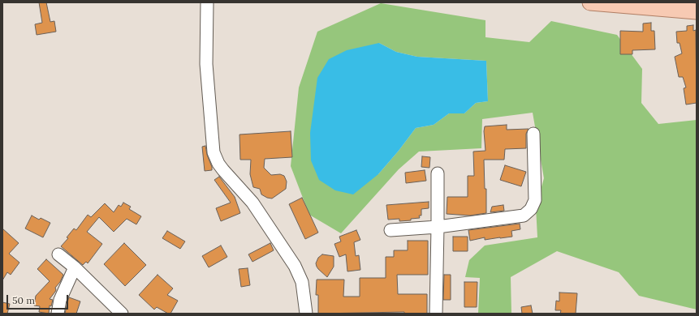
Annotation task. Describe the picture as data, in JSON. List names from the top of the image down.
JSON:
{
  "scale_bar": "50 m"
}
